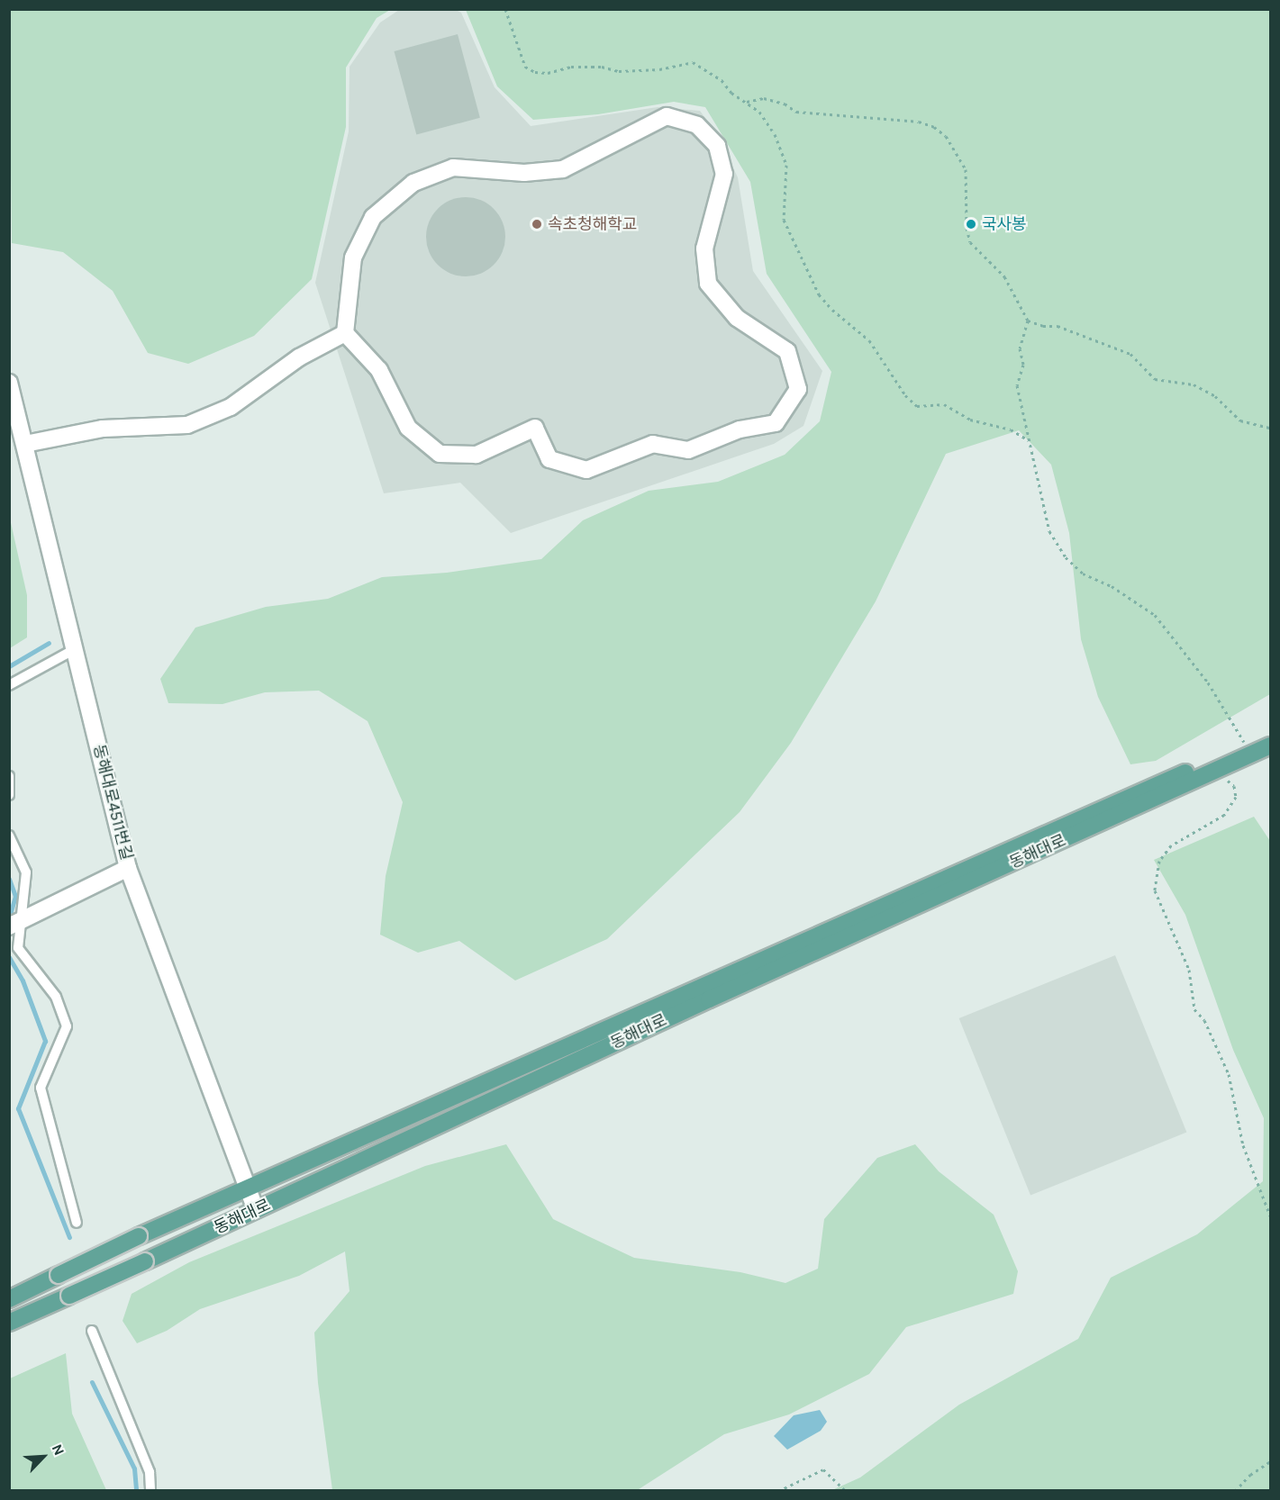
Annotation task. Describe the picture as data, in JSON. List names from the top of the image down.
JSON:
{
  "streets": {
    "main road": ["동해대로"],
    "street": ["동해대로4511번길"]
  },
  "crossings": [
    ["동해대로4511번길", "동해대로"]
  ],
  "places": ["속초청해학교", "국사봉"],
  "north": "top right"
}
